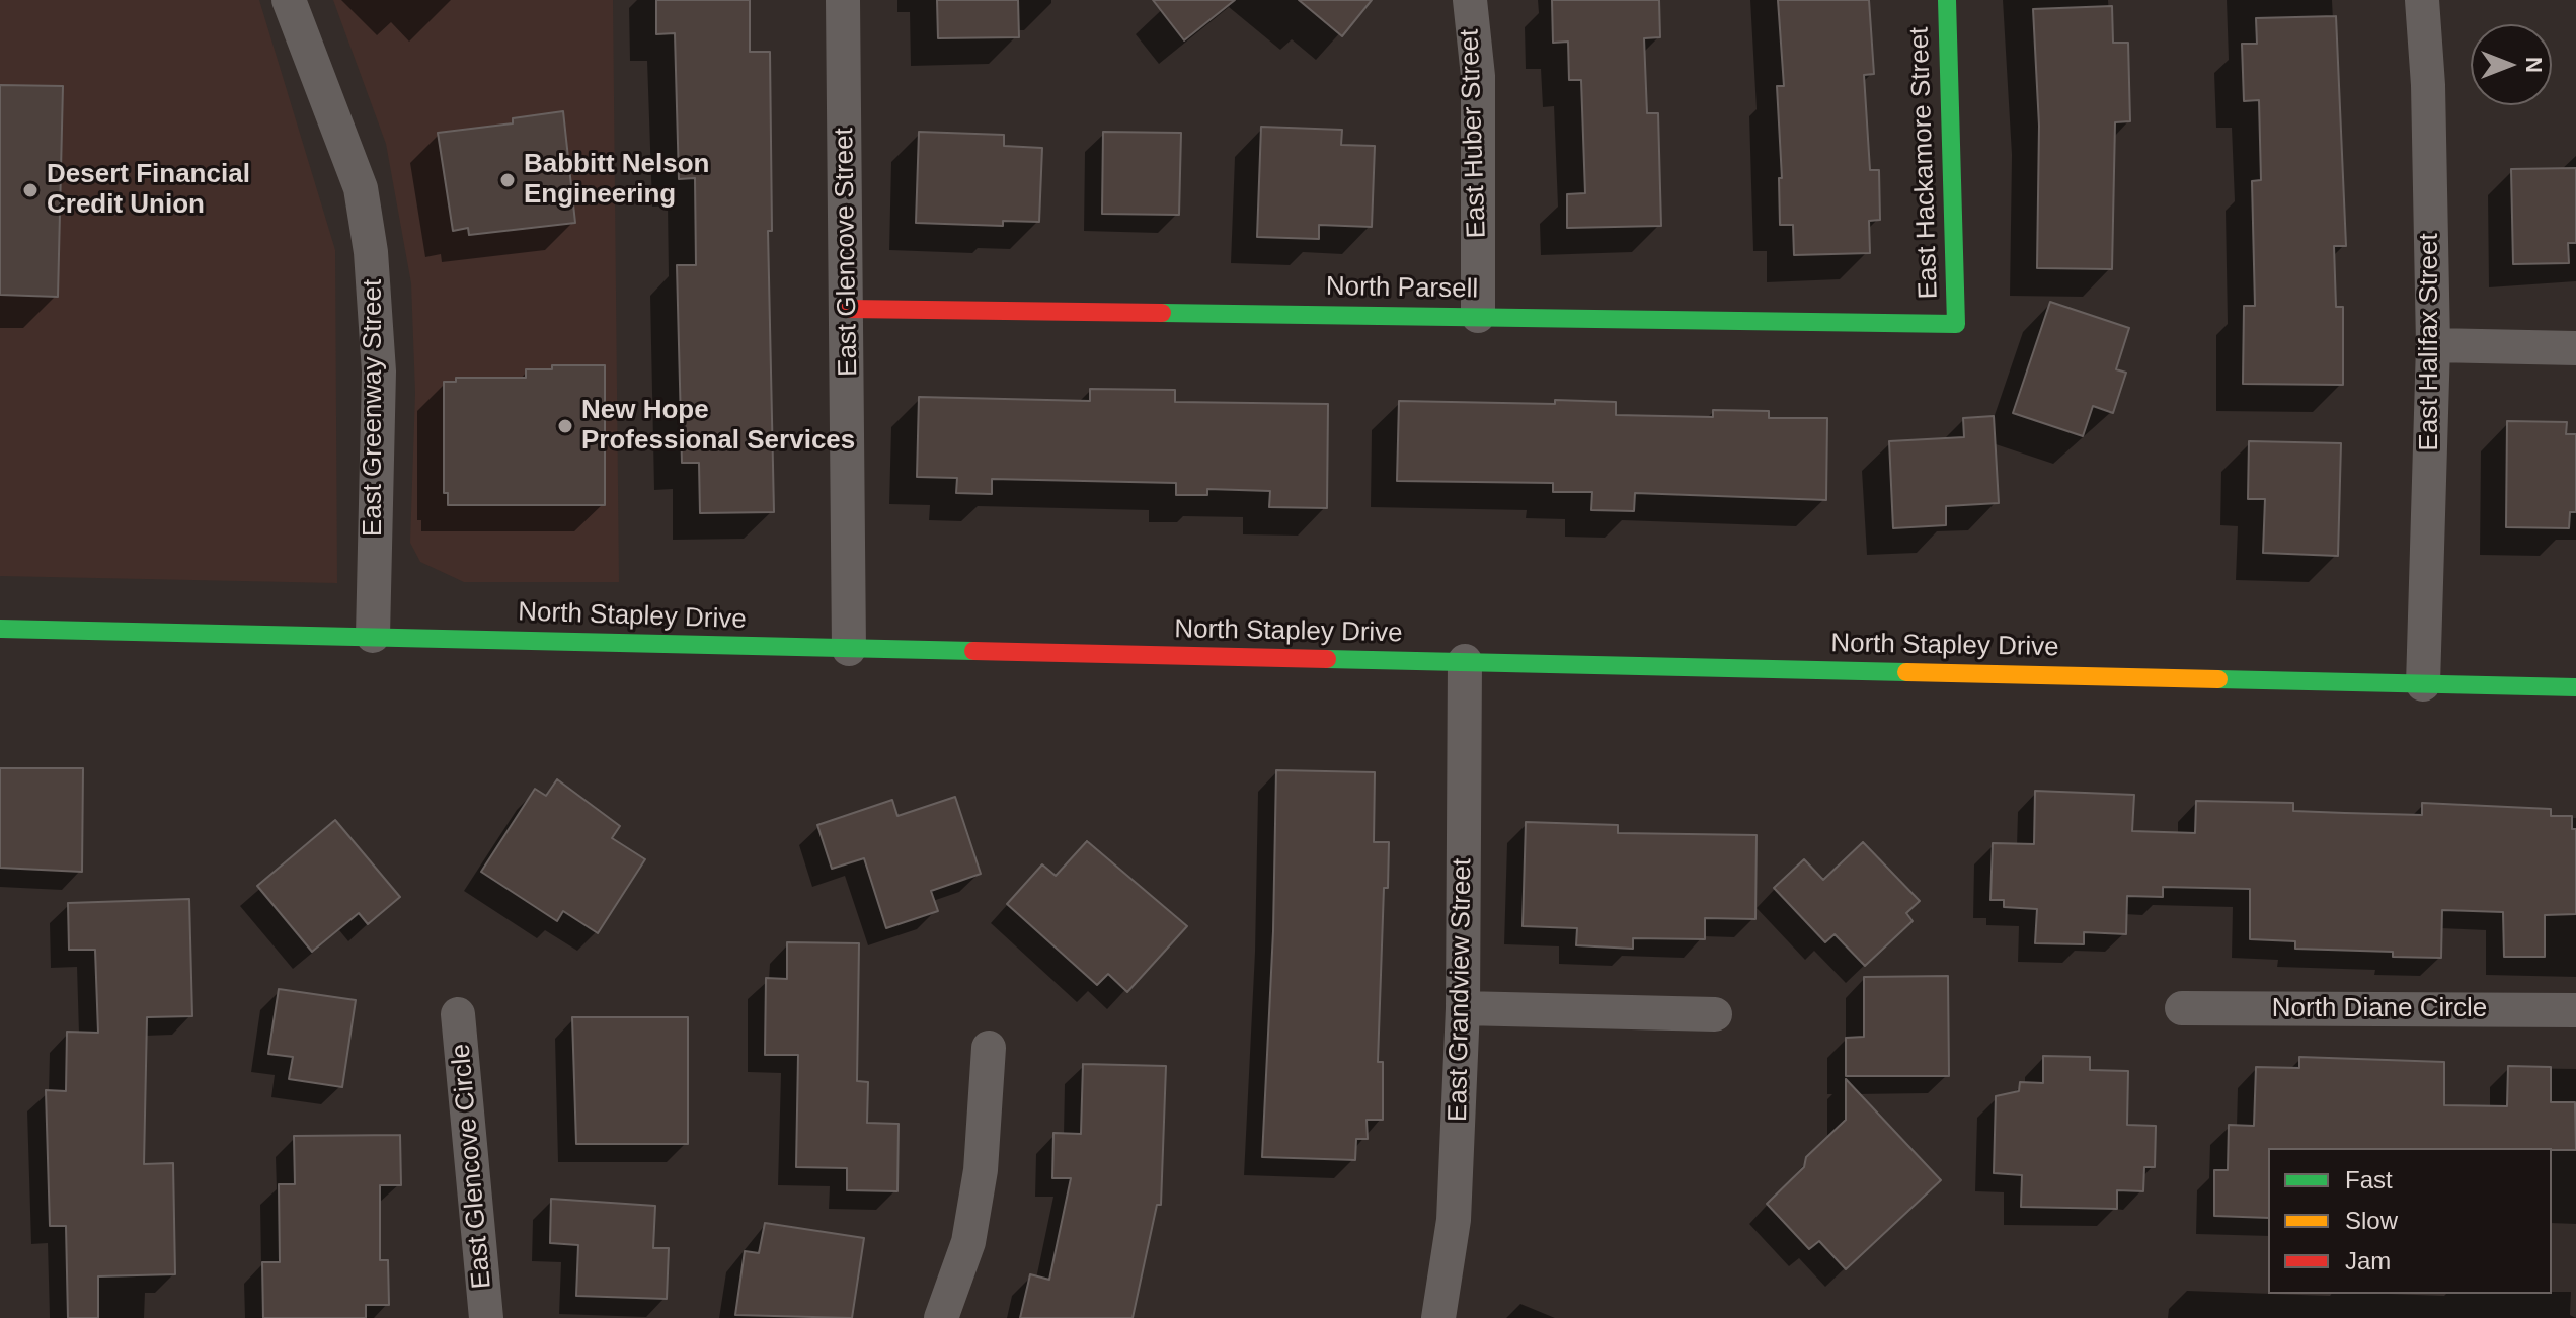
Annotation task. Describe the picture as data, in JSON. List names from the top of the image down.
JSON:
{
  "streets": {
    "main road": ["East Hackamore Street", "North Parsell", "North Stapley Drive"],
    "street": [
      "East Huber Street",
      "East Glencove Street",
      "East Halifax Street",
      "East Greenway Street",
      "East Grandview Street",
      "North Diane Circle",
      "East Glencove Circle"
    ]
  },
  "crossings": [
    ["East Huber Street", "North Parsell"],
    ["East Hackamore Street", "North Parsell"],
    ["East Glencove Street", "North Parsell"],
    ["East Glencove Street", "North Stapley Drive"],
    ["East Halifax Street", "North Stapley Drive"],
    ["East Greenway Street", "North Stapley Drive"],
    ["North Stapley Drive", "East Grandview Street"]
  ],
  "places": ["Babbitt Nelson Engineering", "Desert Financial Credit Union", "New Hope Professional Services"],
  "legend": ["Fast", "Slow", "Jam"],
  "north": "right"
}
